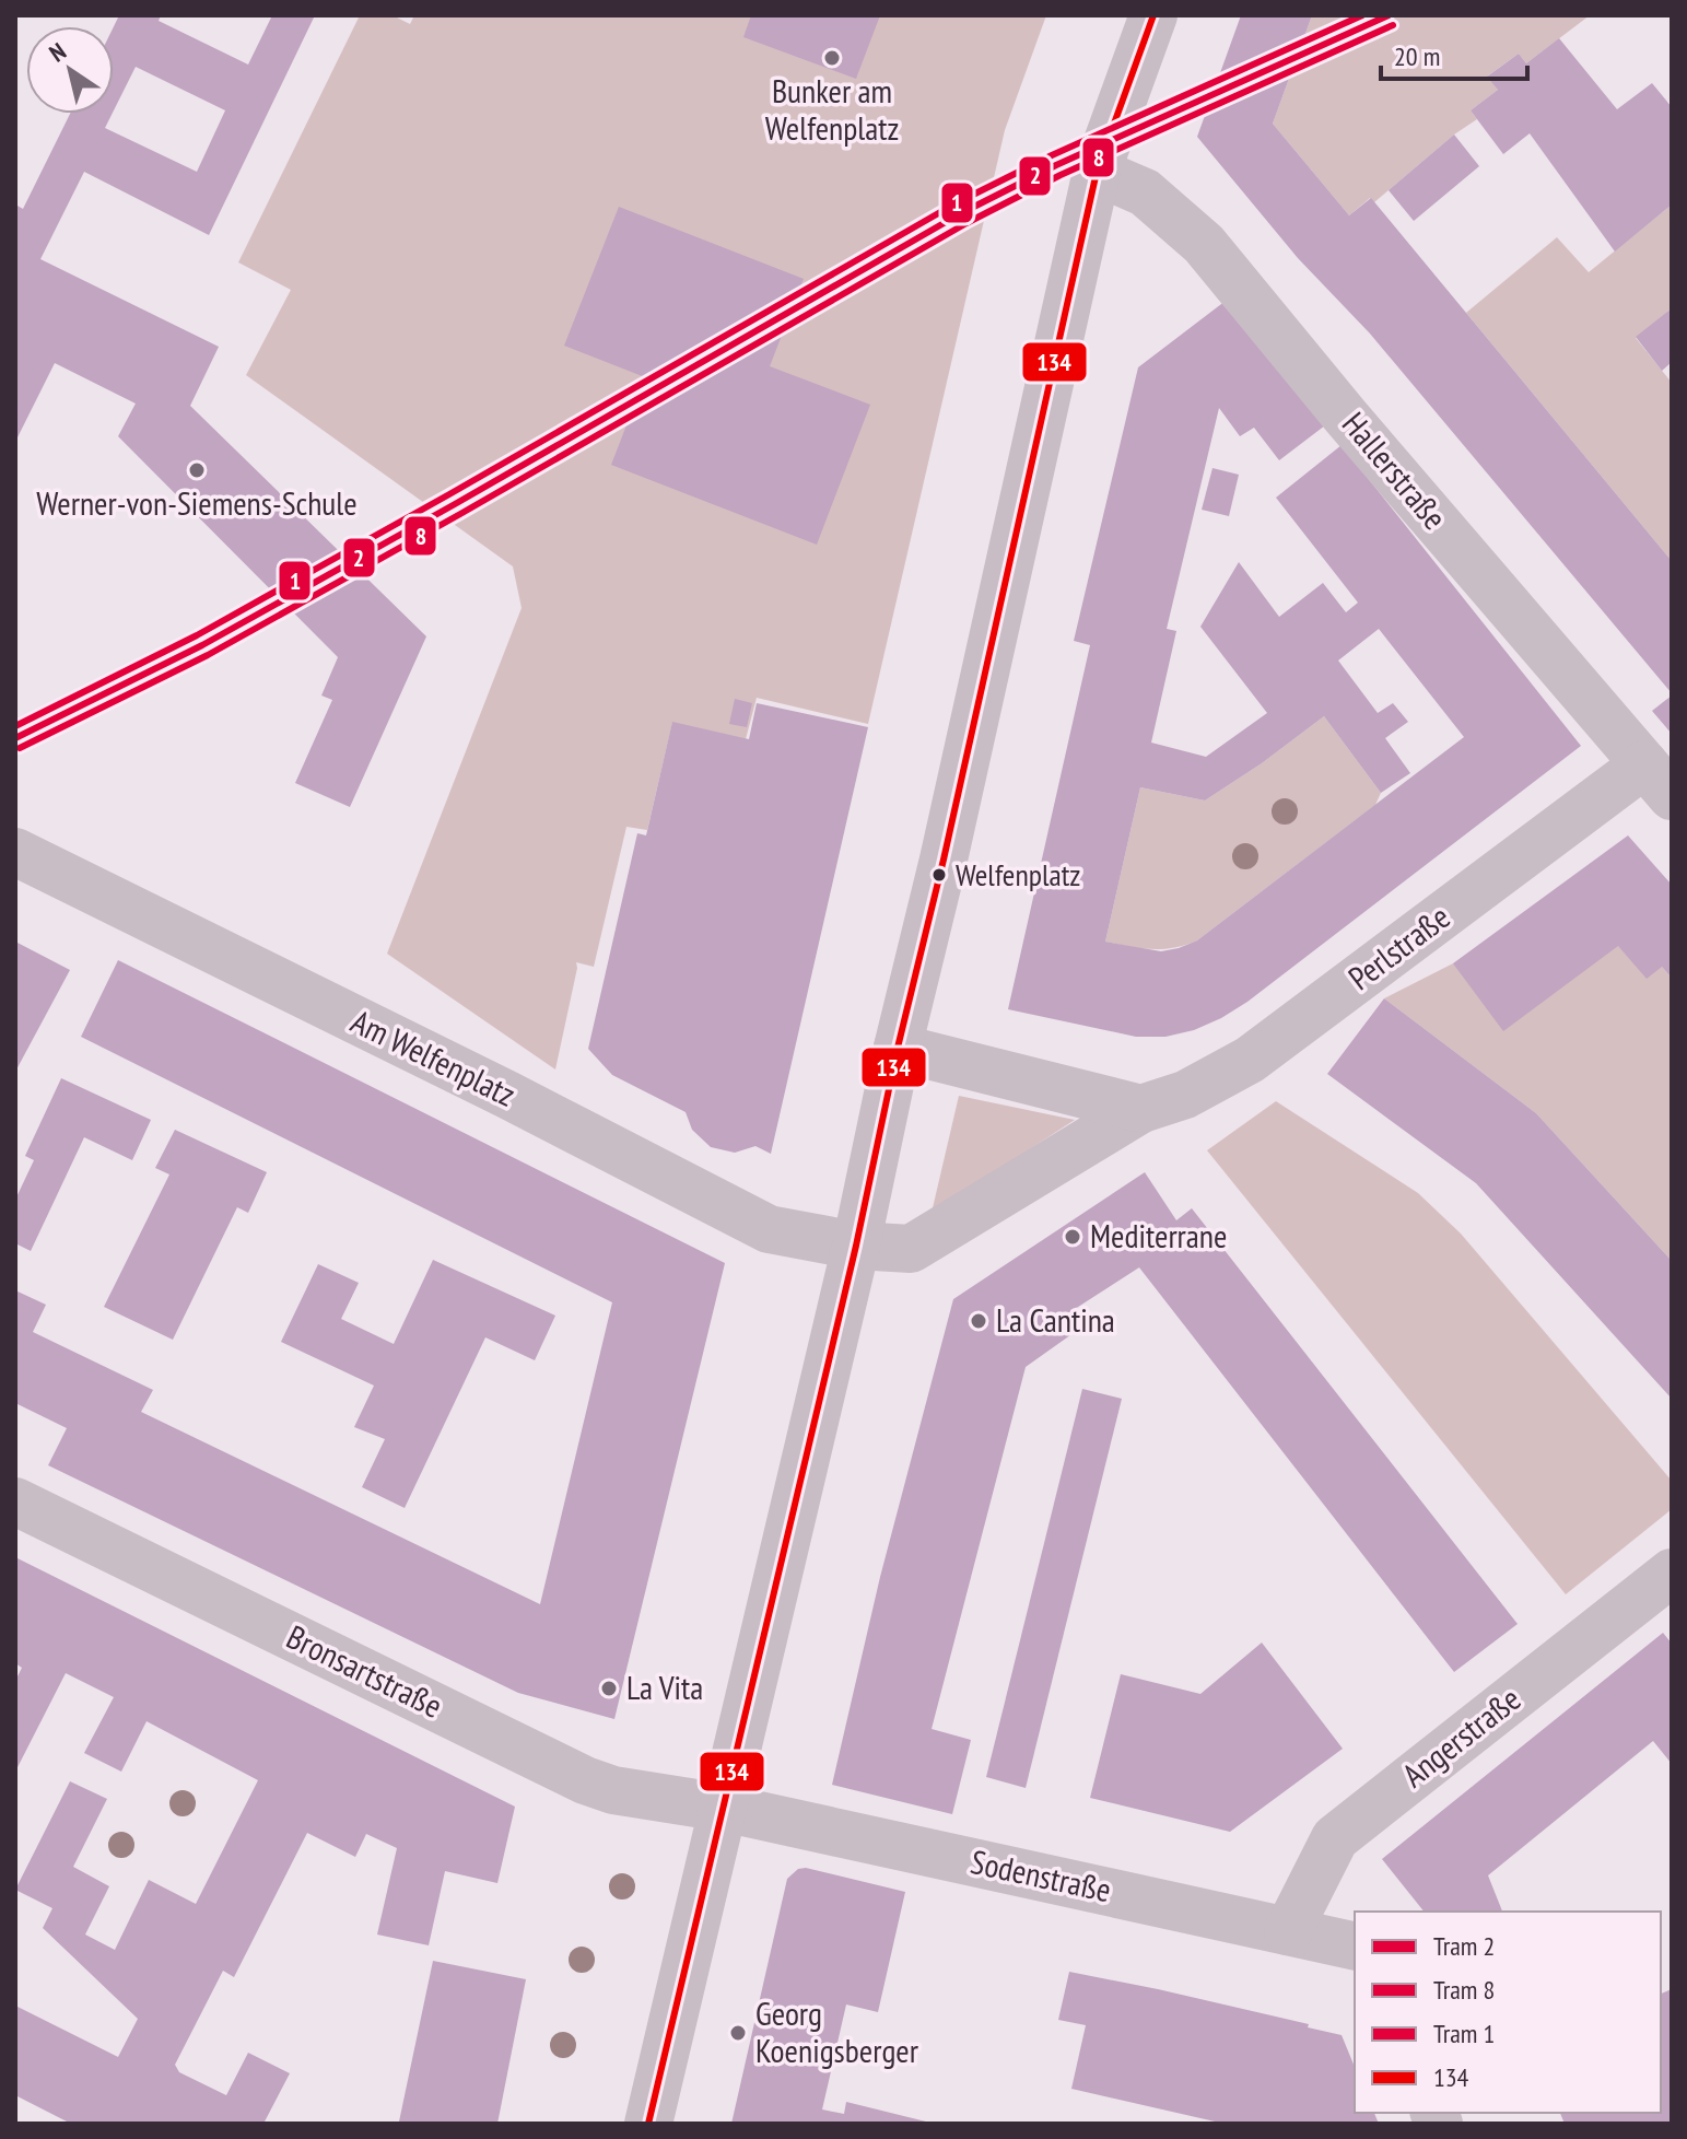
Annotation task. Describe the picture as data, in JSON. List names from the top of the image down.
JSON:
{
  "streets": {
    "street": [
      "Hallerstraße",
      "Perlstraße",
      "Am Welfenplatz",
      "Bronsartstraße",
      "Angerstraße",
      "Sodenstraße"
    ]
  },
  "crossings": [
    ["Hallerstraße", "Perlstraße"],
    ["Perlstraße", "Am Welfenplatz"],
    ["Bronsartstraße", "Sodenstraße"],
    ["Angerstraße", "Sodenstraße"]
  ],
  "places": [
    "Bunker am Welfenplatz",
    "Werner-von-Siemens-Schule",
    "Welfenplatz",
    "Mediterrane",
    "La Cantina",
    "La Vita",
    "Georg Koenigsberger"
  ],
  "lines": [
    "tram line 2",
    "tram line 1",
    "transit line 134",
    "tram line 8"
  ],
  "legend": [
    "Tram 2",
    "Tram 8",
    "Tram 1",
    "134"
  ],
  "scale_bar": "20 m",
  "north": "top left"
}
